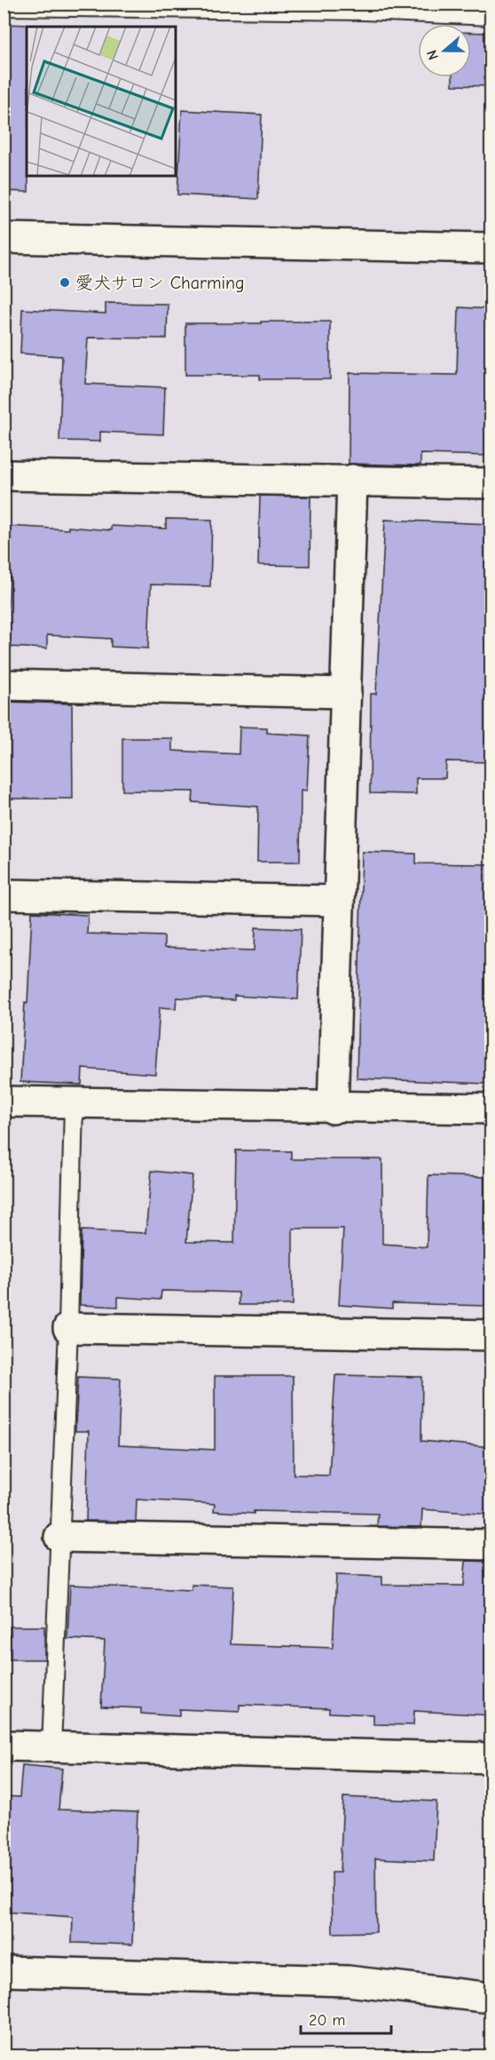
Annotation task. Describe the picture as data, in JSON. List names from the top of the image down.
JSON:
{
  "places": ["愛犬サロン Charming"],
  "scale_bar": "20 m",
  "north": "left"
}
